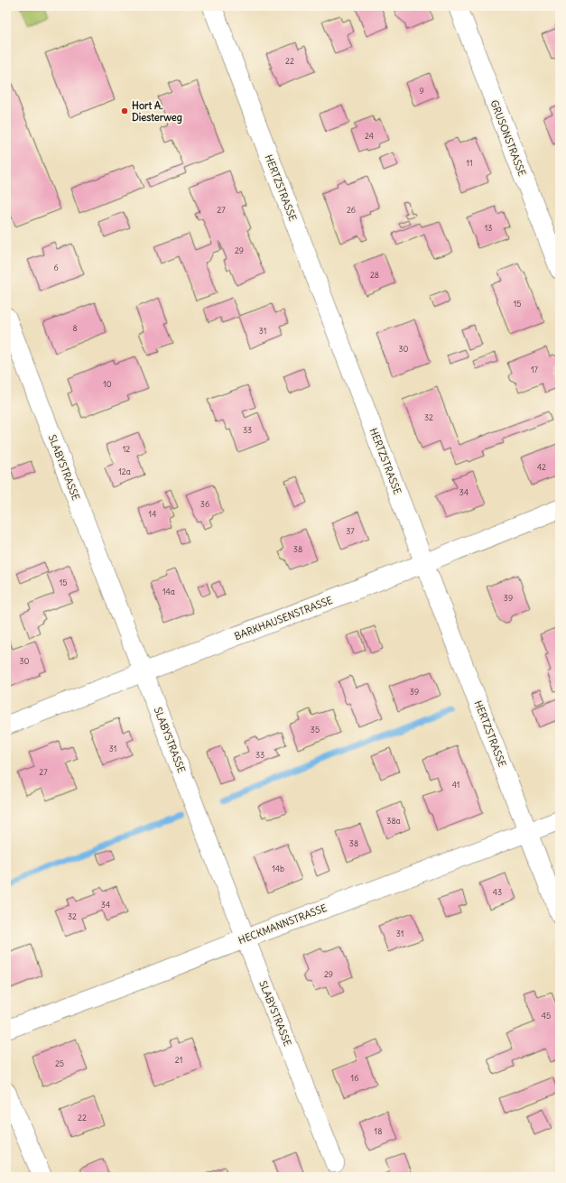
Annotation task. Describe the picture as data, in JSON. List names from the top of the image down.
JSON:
{
  "streets": {
    "street": [
      "GRUSONSTRASSE",
      "HERTZSTRASSE",
      "SLABYSTRASSE",
      "BARKHAUSENSTRASSE",
      "HECKMANNSTRASSE"
    ]
  },
  "crossings": [
    ["HERTZSTRASSE", "BARKHAUSENSTRASSE"],
    ["HERTZSTRASSE", "HECKMANNSTRASSE"],
    ["SLABYSTRASSE", "BARKHAUSENSTRASSE"],
    ["SLABYSTRASSE", "HECKMANNSTRASSE"]
  ],
  "places": ["Hort A. Diesterweg"],
  "house_numbers": [
    "22",
    "9",
    "24",
    "11",
    "27",
    "26",
    "13",
    "29",
    "6",
    "28",
    "15",
    "8",
    "31",
    "30",
    "17",
    "10",
    "32",
    "33",
    "12",
    "42",
    "12a",
    "34",
    "36",
    "14",
    "37",
    "38",
    "15",
    "14a",
    "39",
    "30",
    "39",
    "35",
    "31",
    "33",
    "27",
    "41",
    "38a",
    "38",
    "14b",
    "43",
    "34",
    "32",
    "31",
    "29",
    "45",
    "21",
    "25",
    "16",
    "22",
    "18"
  ]
}
